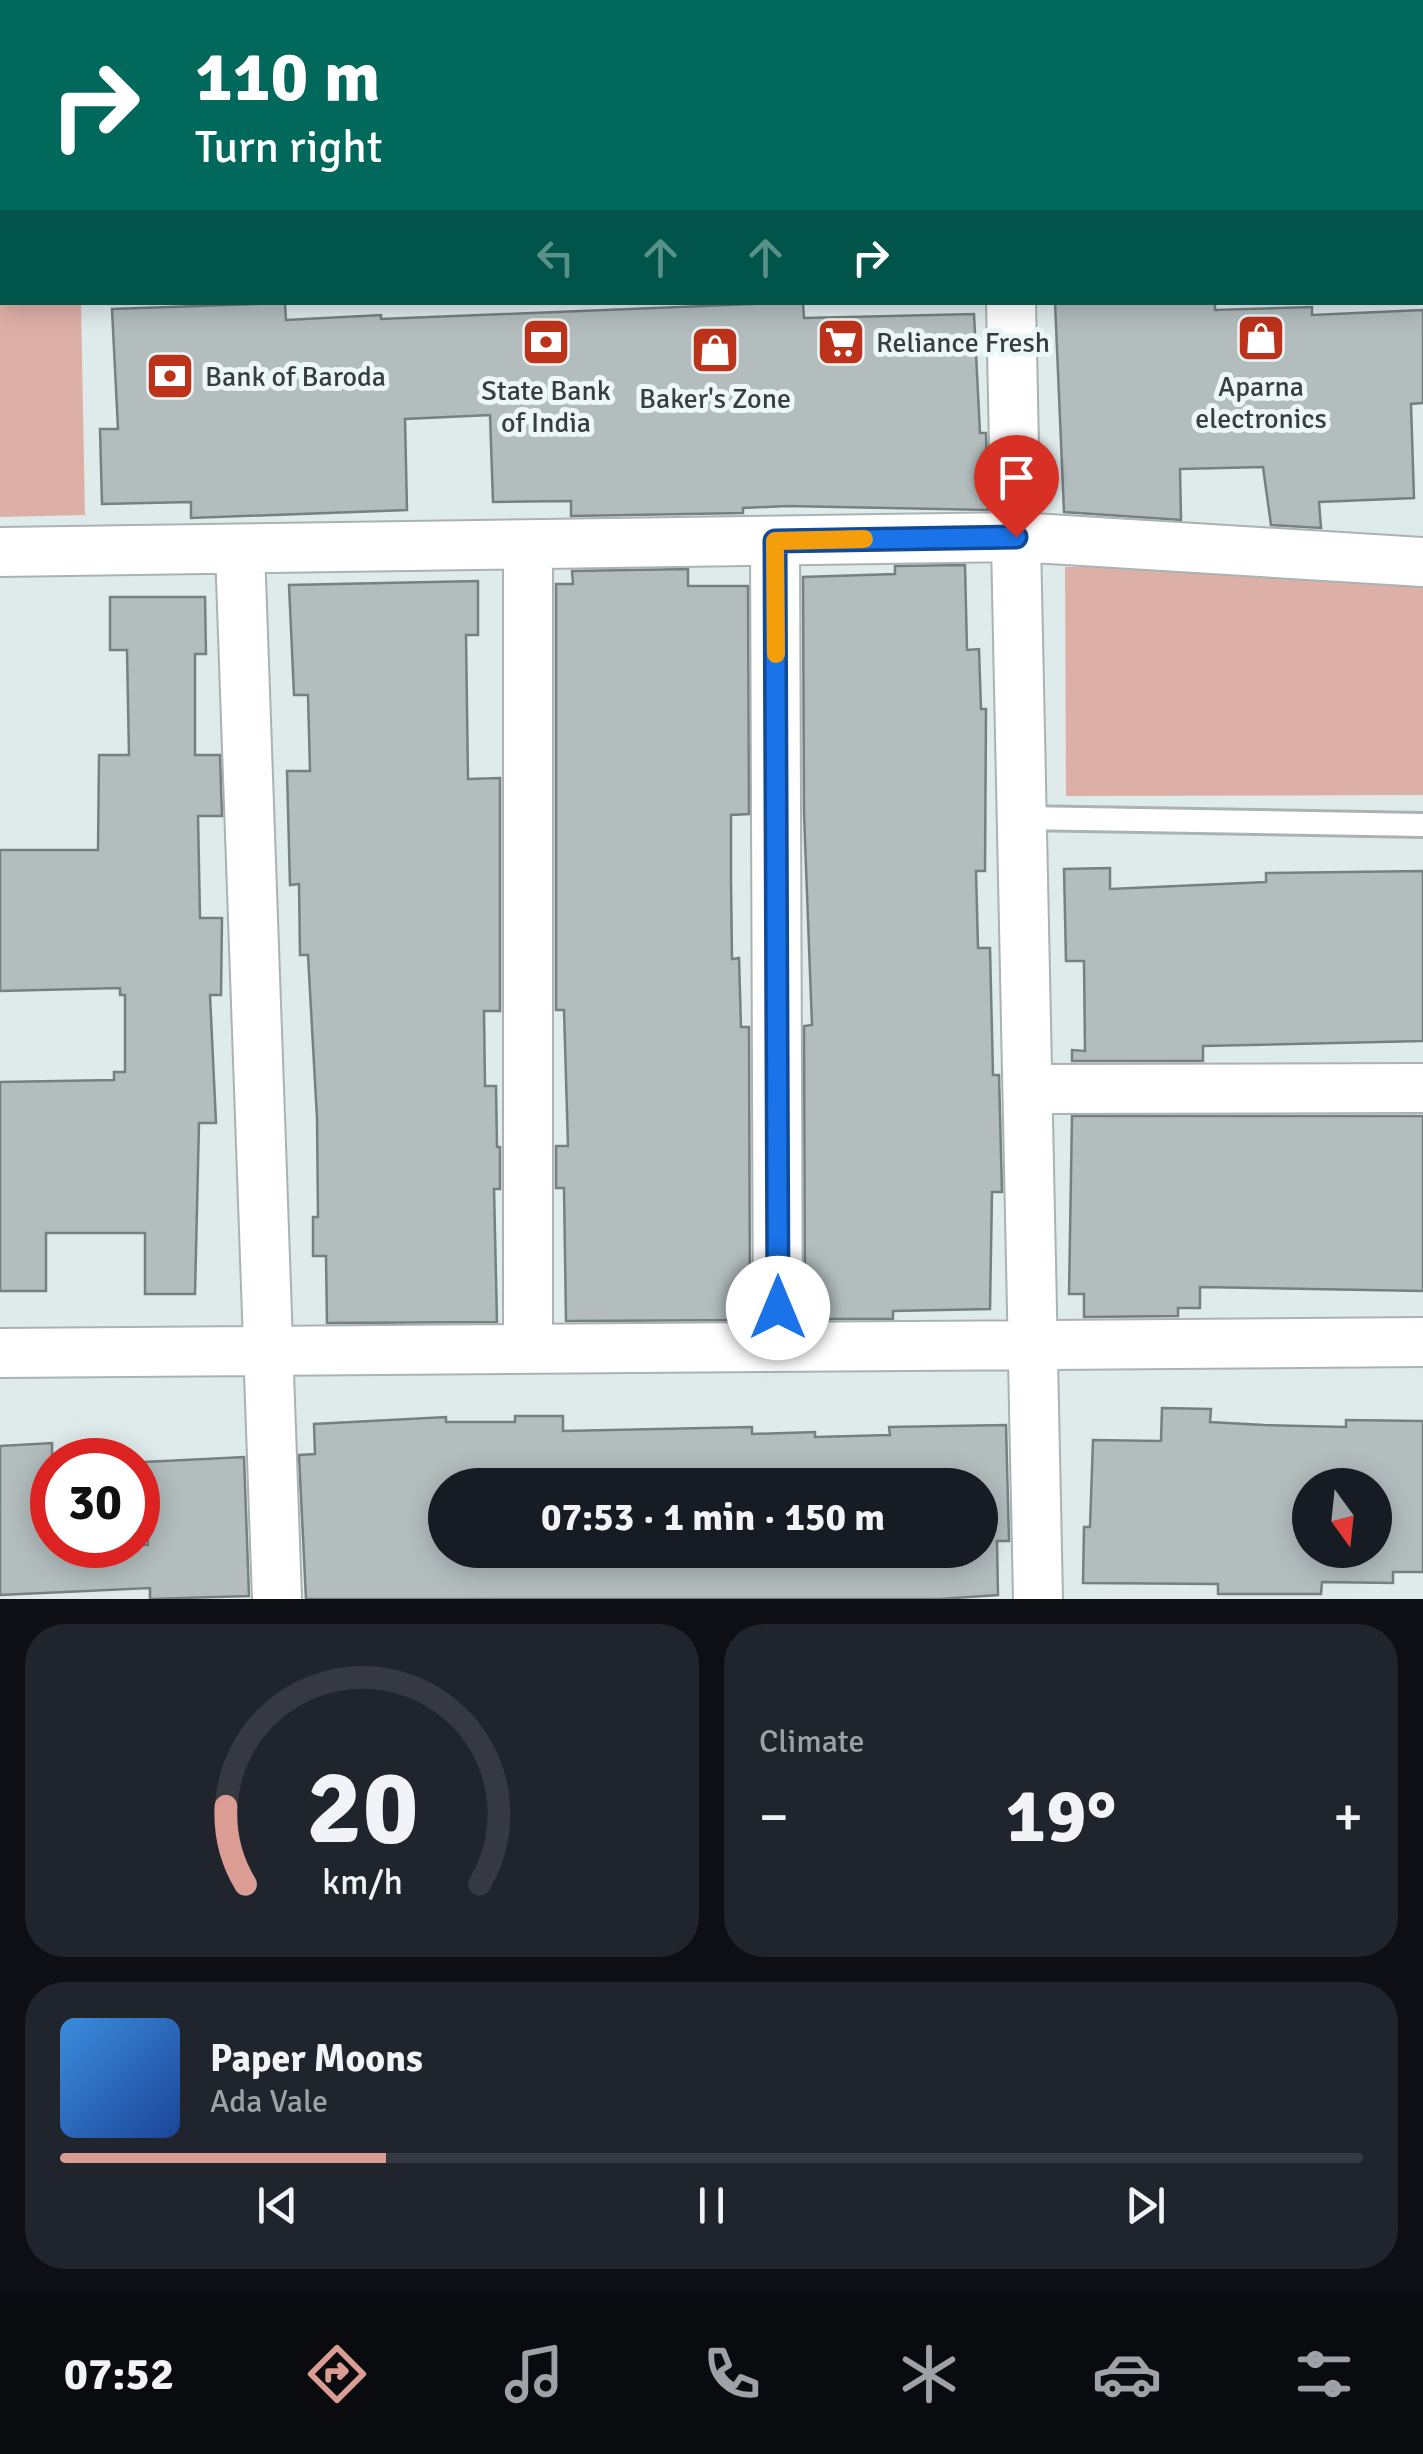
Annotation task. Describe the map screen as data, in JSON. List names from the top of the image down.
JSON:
{
  "places": {
    "shop": ["Aparna electronics", "Baker's Zone"],
    "bank": ["State Bank of India", "Bank of Baroda"],
    "supermarket": ["Reliance Fresh"]
  },
  "north": "bottom",
  "page": {
    "turn": ["110 m", "Turn right"],
    "limit": "30",
    "trip": "07:53 · 1 min · 150 m",
    "tile": "Climate",
    "heat": ["−", "19°", "+"],
    "song": ["Paper Moons", "Ada Vale"],
    "tabs": "07:52",
    "gauge": ["20", "km/h"]
  }
}
